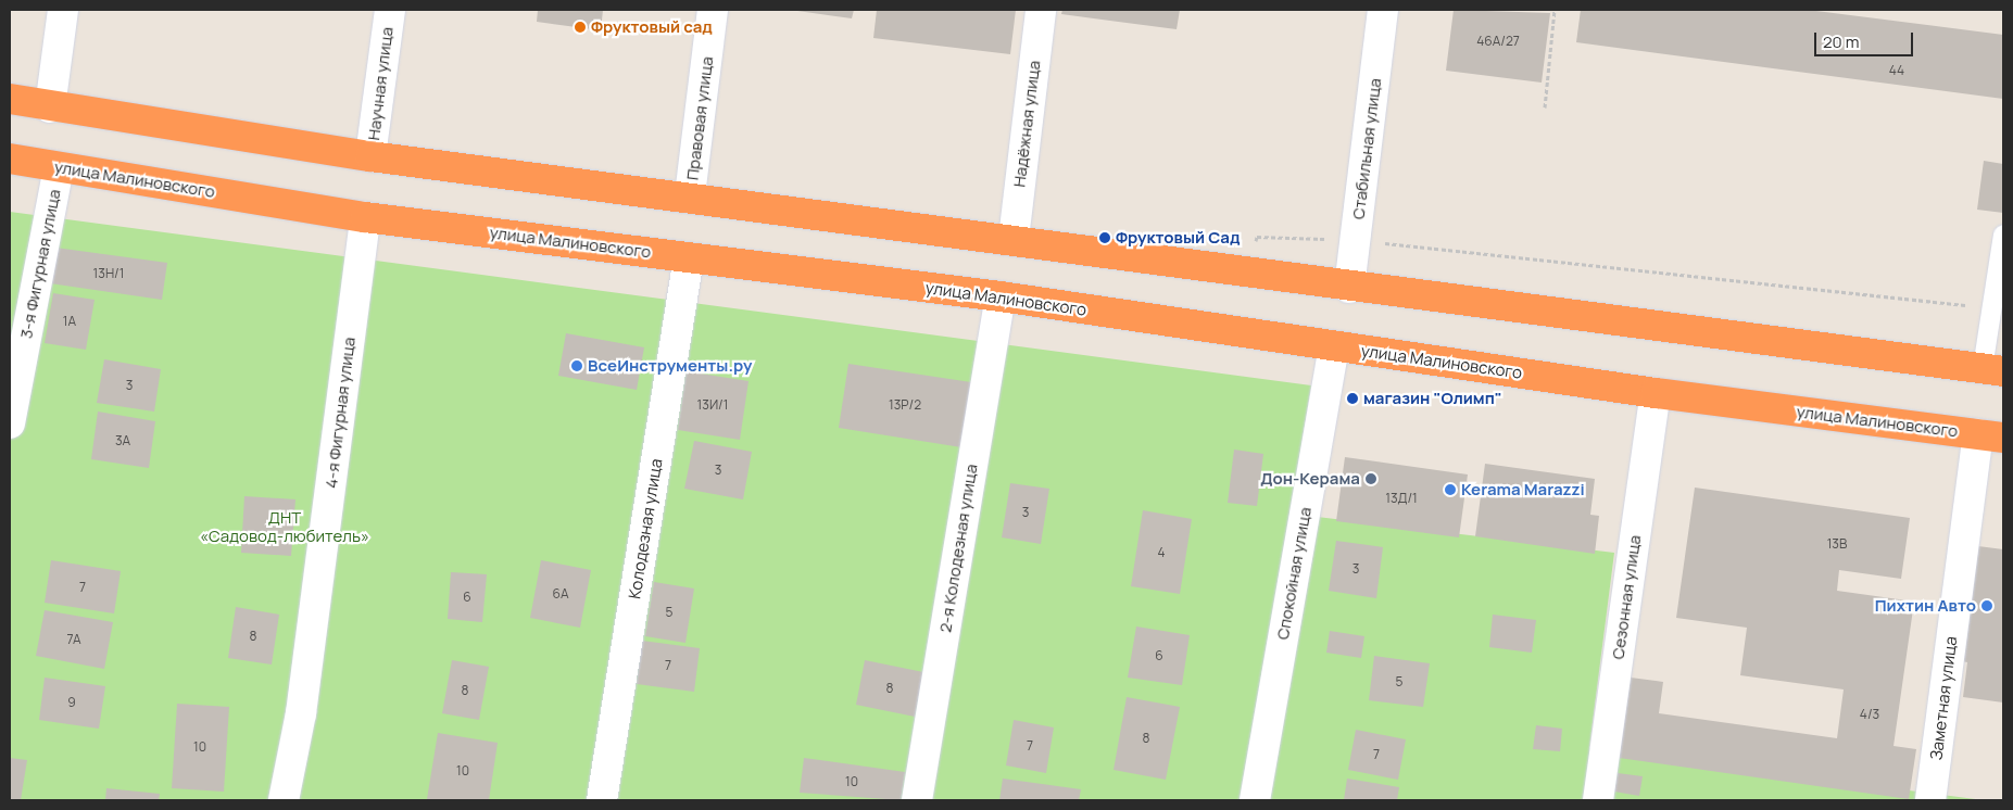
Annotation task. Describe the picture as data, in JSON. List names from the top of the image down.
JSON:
{
  "streets": {
    "highway": ["улица Малиновского"],
    "street": [
      "Научная улица",
      "Правовая улица",
      "Надёжная улица",
      "Стабильная улица",
      "3-я Фигурная улица",
      "4-я Фигурная улица",
      "Колодезная улица",
      "2-я Колодезная улица",
      "Спокойная улица",
      "Сезонная улица",
      "Заметная улица"
    ]
  },
  "crossings": [
    ["улица Малиновского", "3-я Фигурная улица"],
    ["улица Малиновского", "4-я Фигурная улица"],
    ["улица Малиновского", "Колодезная улица"],
    ["улица Малиновского", "2-я Колодезная улица"],
    ["улица Малиновского", "Спокойная улица"],
    ["улица Малиновского", "Сезонная улица"],
    ["улица Малиновского", "Заметная улица"]
  ],
  "parks": ["ДНТ «Садовод-любитель»"],
  "places": [
    "Фруктовый сад",
    "Фруктовый Сад",
    "ВсеИнструменты.ру",
    "магазин \"Олимп\"",
    "Дон-Керама",
    "Kerama Marazzi",
    "Пихтин Авто"
  ],
  "house_numbers": [
    "46А/27",
    "44",
    "13Н/1",
    "1А",
    "3",
    "13И/1",
    "13Р/2",
    "3А",
    "3",
    "13Д/1",
    "3",
    "13В",
    "4",
    "3",
    "7",
    "6А",
    "6",
    "5",
    "8",
    "7А",
    "6",
    "7",
    "5",
    "8",
    "8",
    "9",
    "4/3",
    "8",
    "7",
    "10",
    "7",
    "10",
    "10"
  ],
  "scale_bar": "20 m"
}
